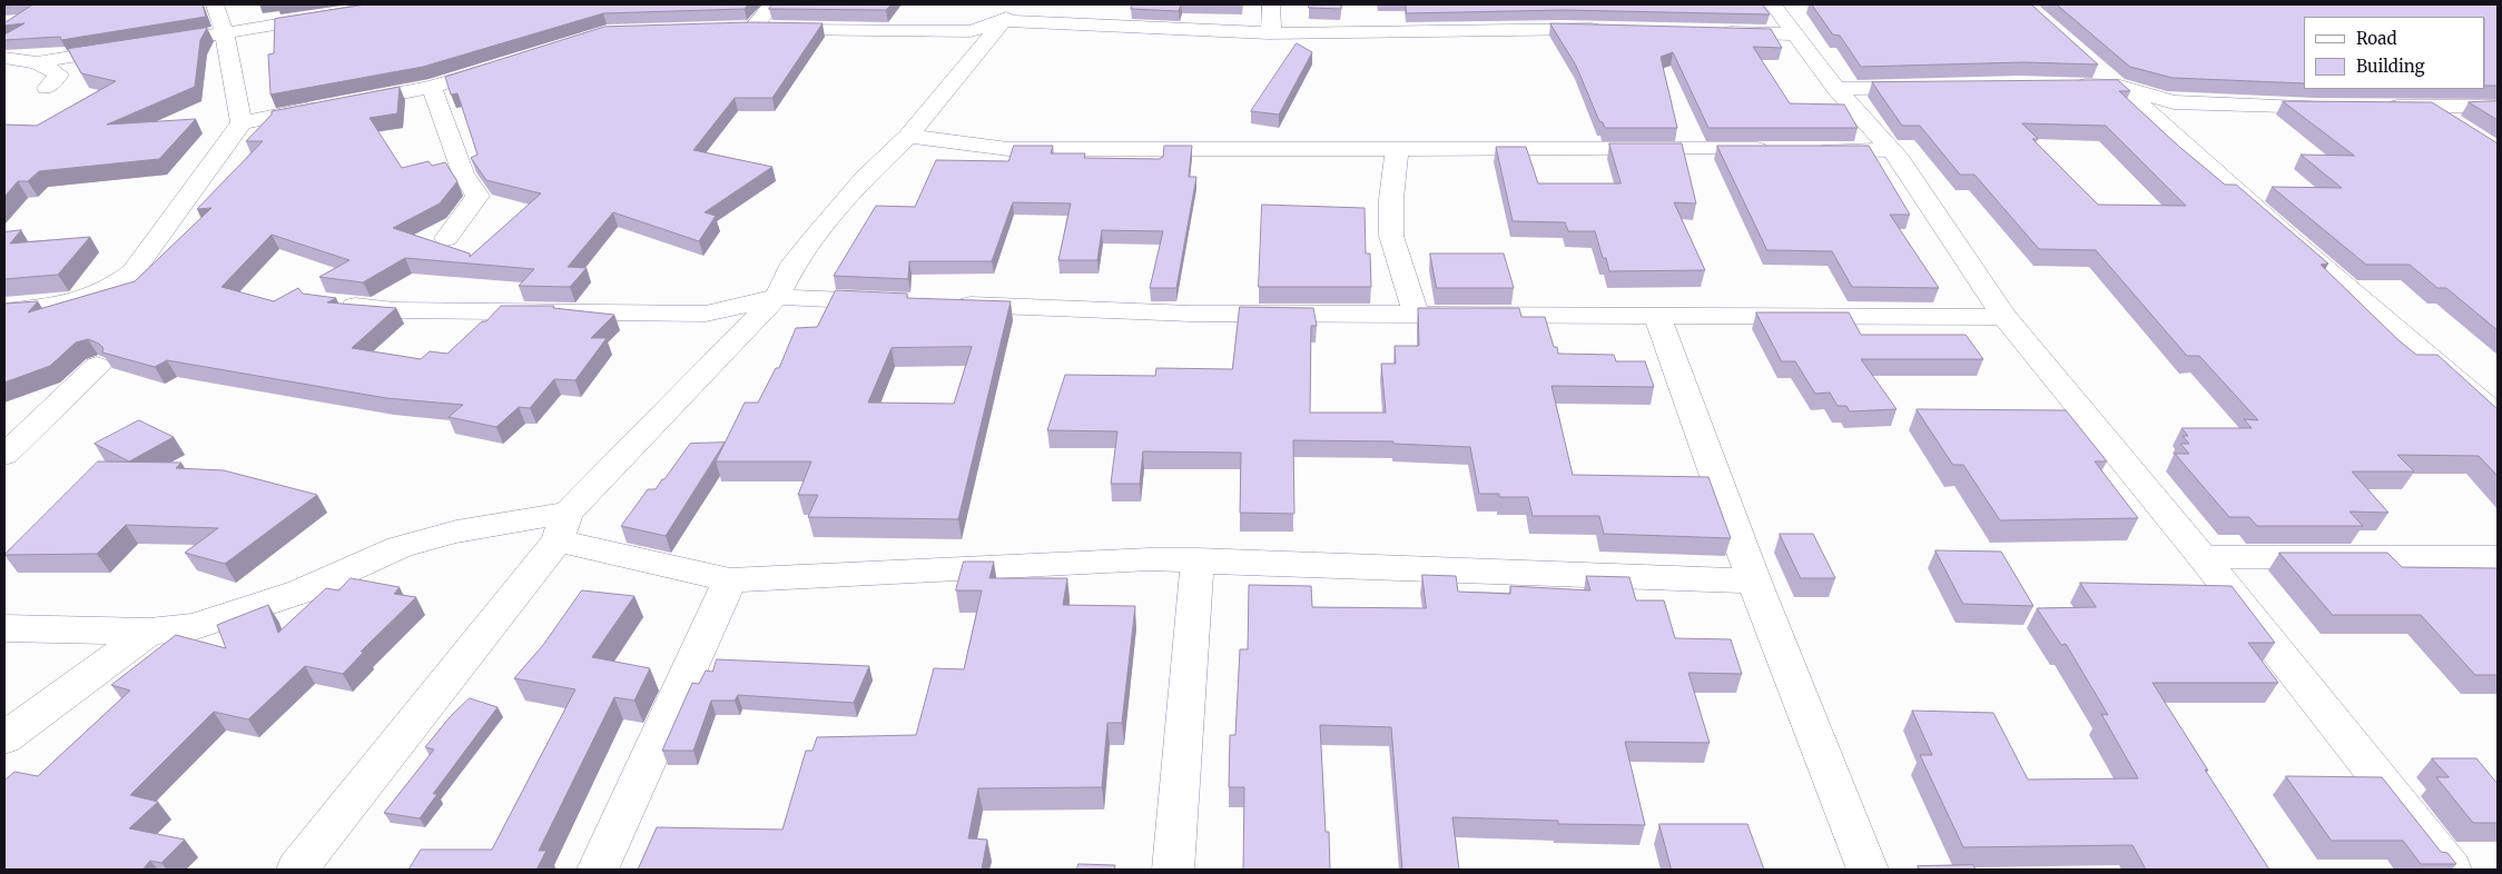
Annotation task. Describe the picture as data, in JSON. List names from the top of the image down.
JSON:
{
  "legend": ["Road", "Building"]
}
